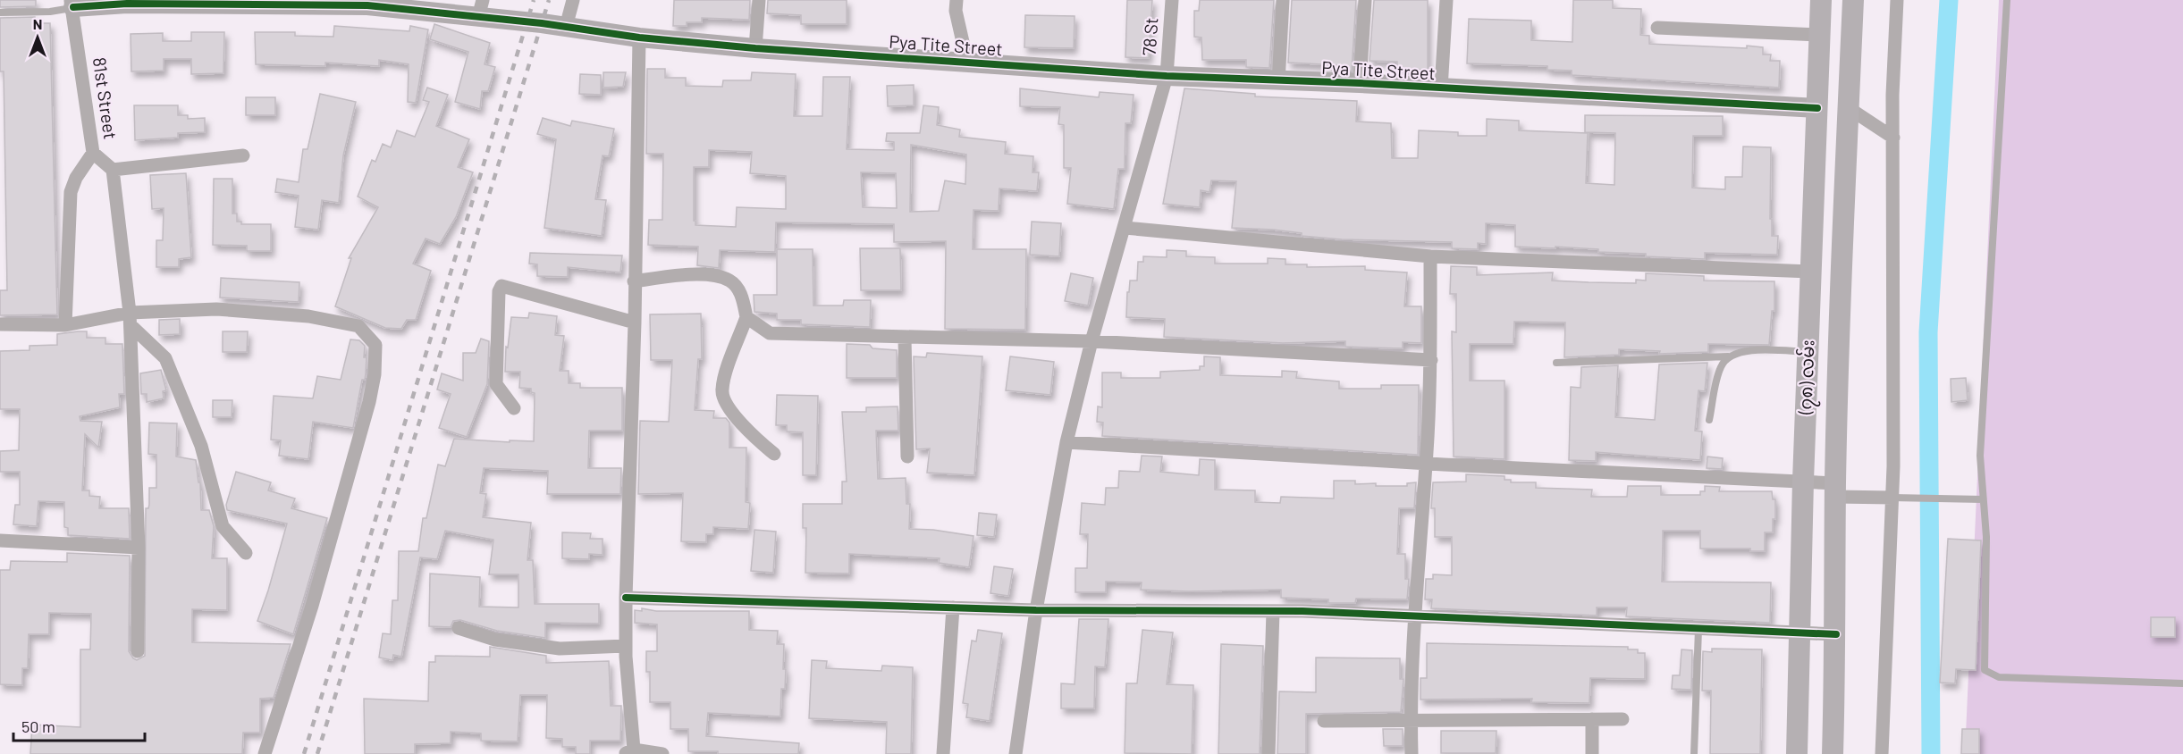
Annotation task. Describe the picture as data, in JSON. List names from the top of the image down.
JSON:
{
  "streets": {
    "main road": ["(၇၈) လမ်း"],
    "street": ["78 St", "Pya Tite Street", "81st Street"]
  },
  "crossings": [
    ["78 St", "Pya Tite Street"],
    ["Pya Tite Street", "81st Street"],
    ["Pya Tite Street", "(၇၈) လမ်း"]
  ],
  "scale_bar": "50 m",
  "north": "top"
}
